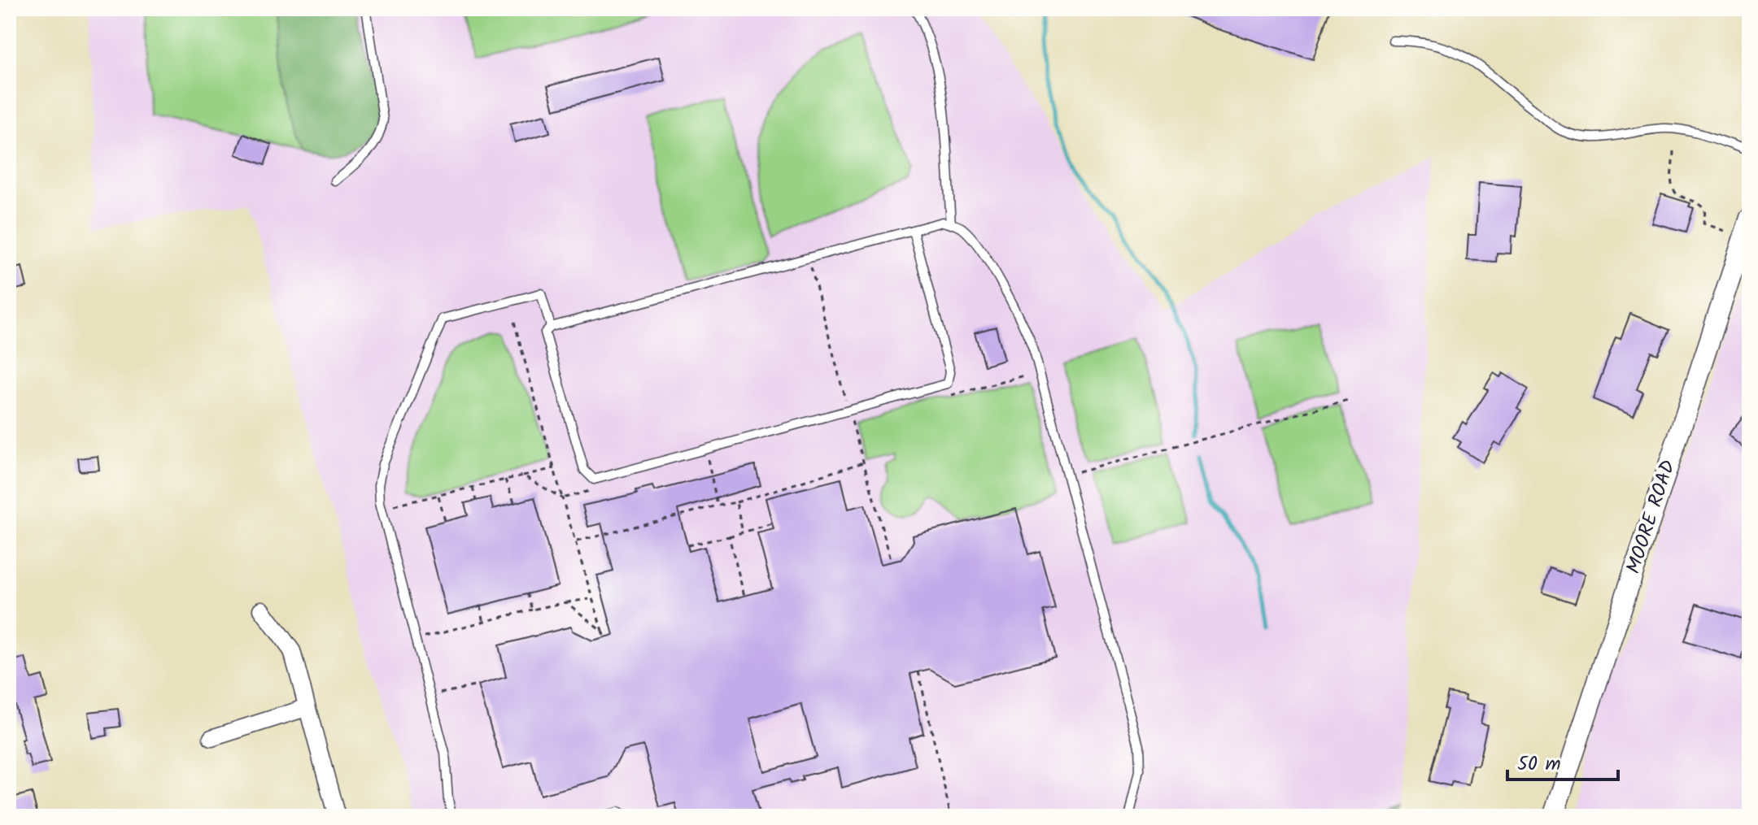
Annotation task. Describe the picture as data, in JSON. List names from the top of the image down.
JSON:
{
  "streets": {
    "street": ["MOORE ROAD"]
  },
  "scale_bar": "50 m"
}
